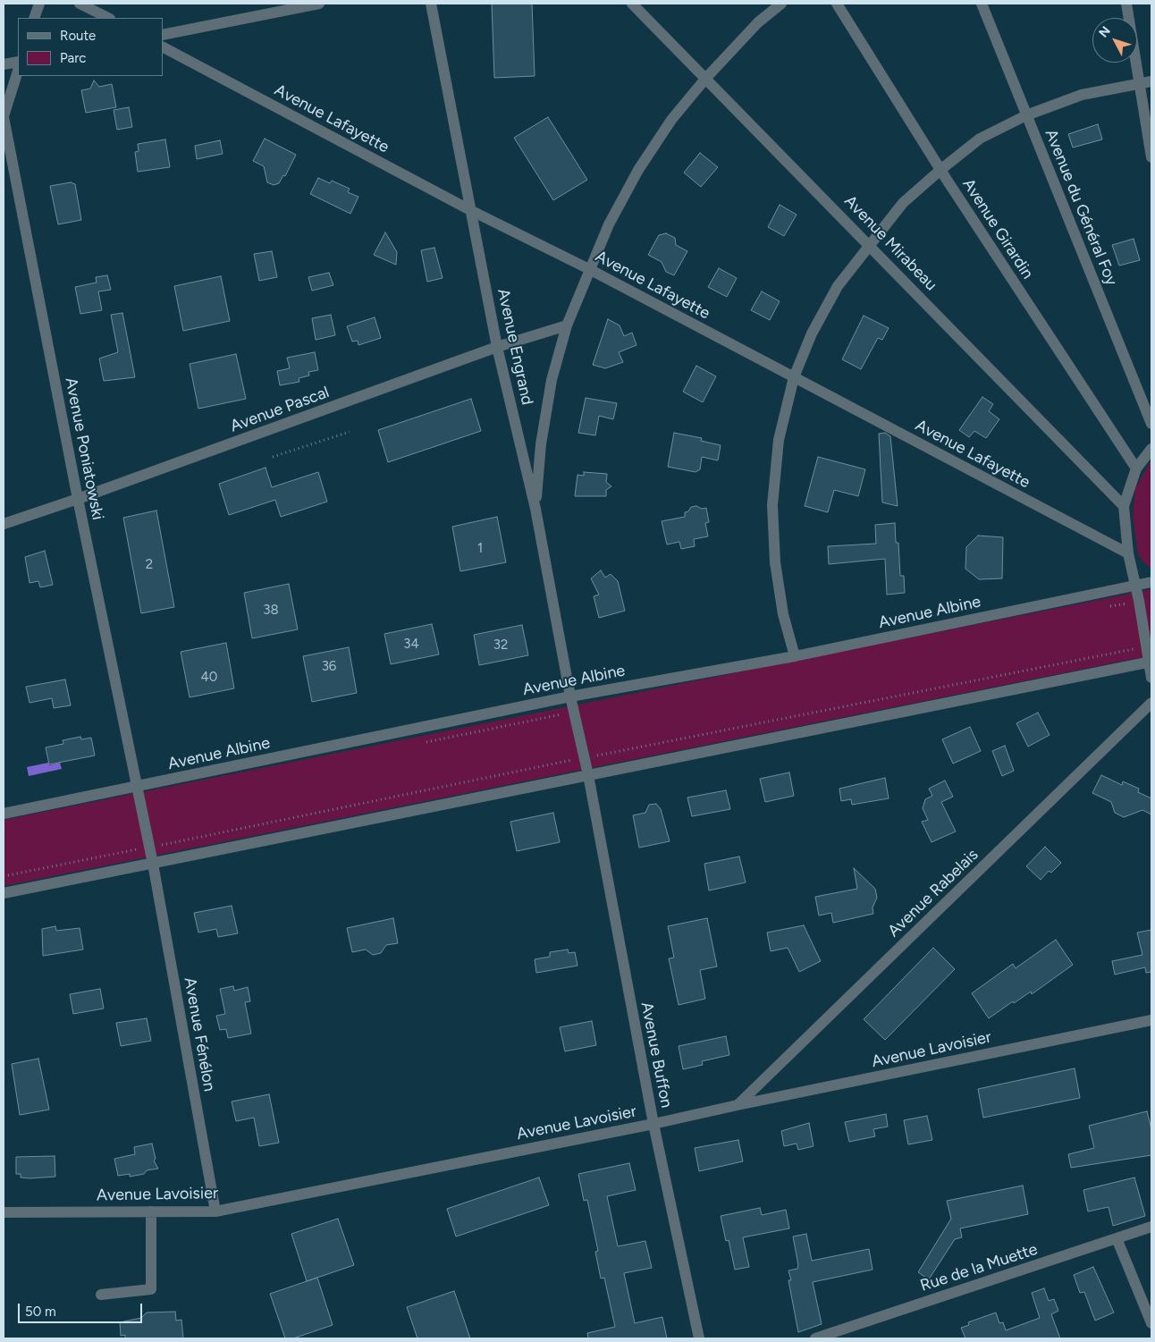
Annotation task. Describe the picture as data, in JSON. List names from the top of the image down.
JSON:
{
  "streets": {
    "street": [
      "Avenue Lafayette",
      "Avenue du Général Foy",
      "Avenue Girardin",
      "Avenue Mirabeau",
      "Avenue Engrand",
      "Avenue Pascal",
      "Avenue Poniatowski",
      "Avenue Albine",
      "Avenue Rabelais",
      "Avenue Fénélon",
      "Avenue Lavoisier",
      "Avenue Buffon",
      "Rue de la Muette"
    ]
  },
  "crossings": [
    ["Avenue Lafayette", "Avenue Engrand"],
    ["Avenue Engrand", "Avenue Pascal"],
    ["Avenue Engrand", "Avenue Albine"],
    ["Avenue Engrand", "Avenue Buffon"],
    ["Avenue Pascal", "Avenue Poniatowski"],
    ["Avenue Poniatowski", "Avenue Albine"],
    ["Avenue Poniatowski", "Avenue Fénélon"],
    ["Avenue Albine", "Avenue Buffon"],
    ["Avenue Rabelais", "Avenue Lavoisier"],
    ["Avenue Fénélon", "Avenue Lavoisier"],
    ["Avenue Lavoisier", "Avenue Buffon"]
  ],
  "house_numbers": [
    "1",
    "2",
    "38",
    "34",
    "32",
    "36",
    "40"
  ],
  "legend": ["Route", "Parc"],
  "scale_bar": "50 m",
  "north": "top left"
}
